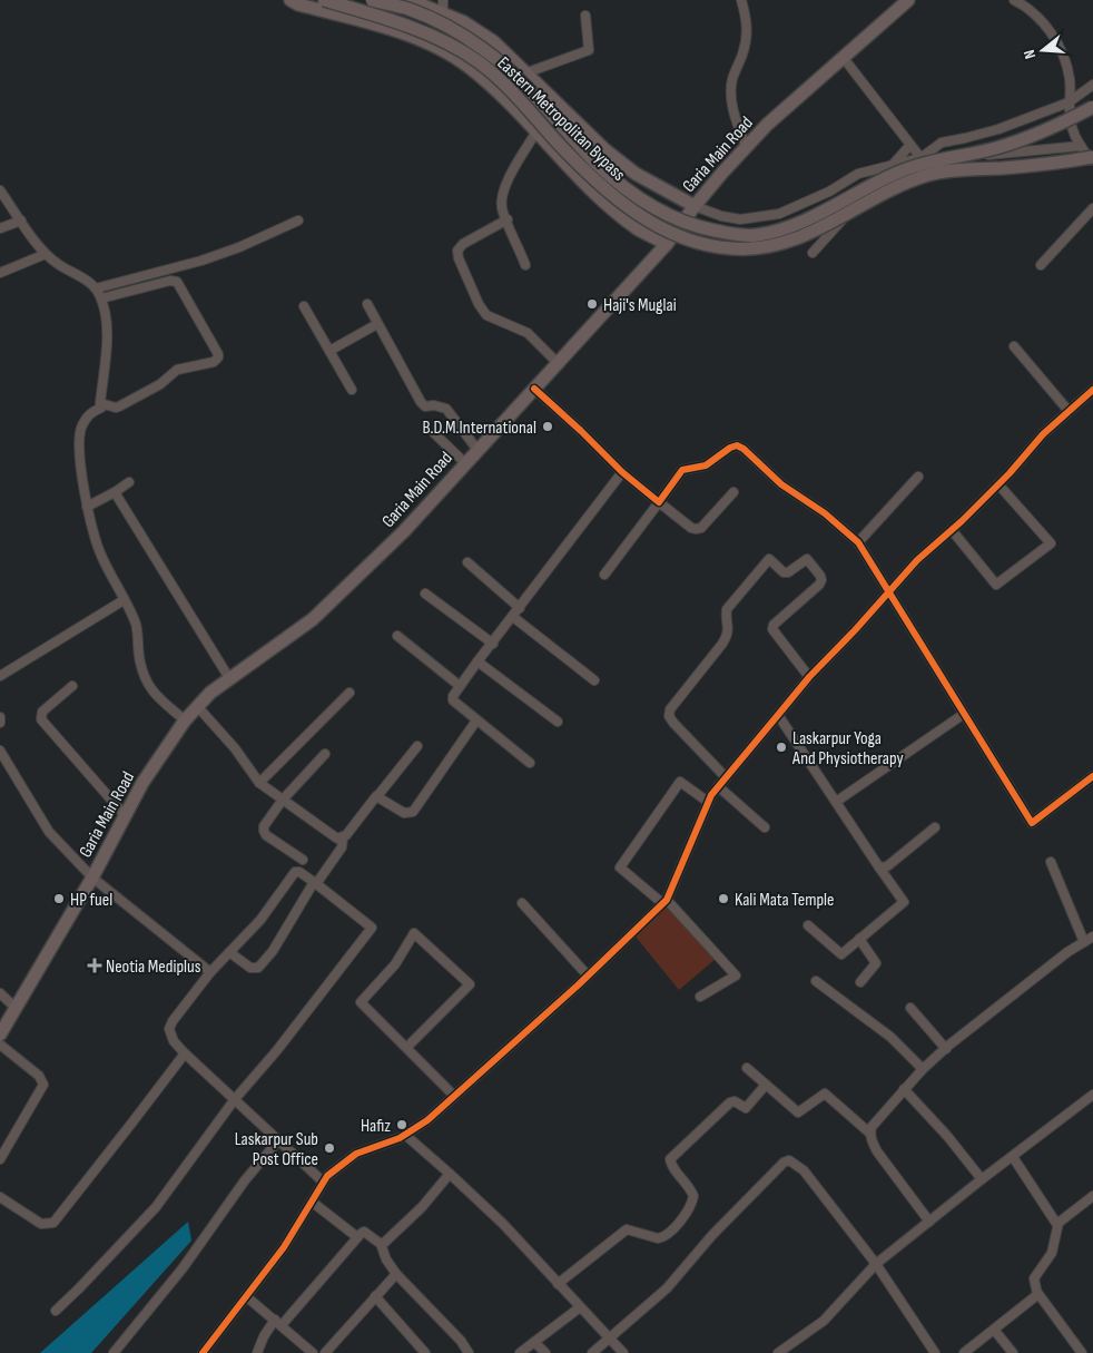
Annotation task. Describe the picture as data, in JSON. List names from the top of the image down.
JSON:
{
  "streets": {
    "main road": ["Eastern Metropolitan Bypass", "Garia Main Road"]
  },
  "places": {
    "other": [
      "Haji's Muglai",
      "B.D.M.International",
      "Laskarpur Yoga And Physiotherapy",
      "HP fuel",
      "Kali Mata Temple",
      "Hafiz",
      "Laskarpur Sub Post Office"
    ],
    "health": ["Neotia Mediplus"]
  },
  "north": "left"
}
